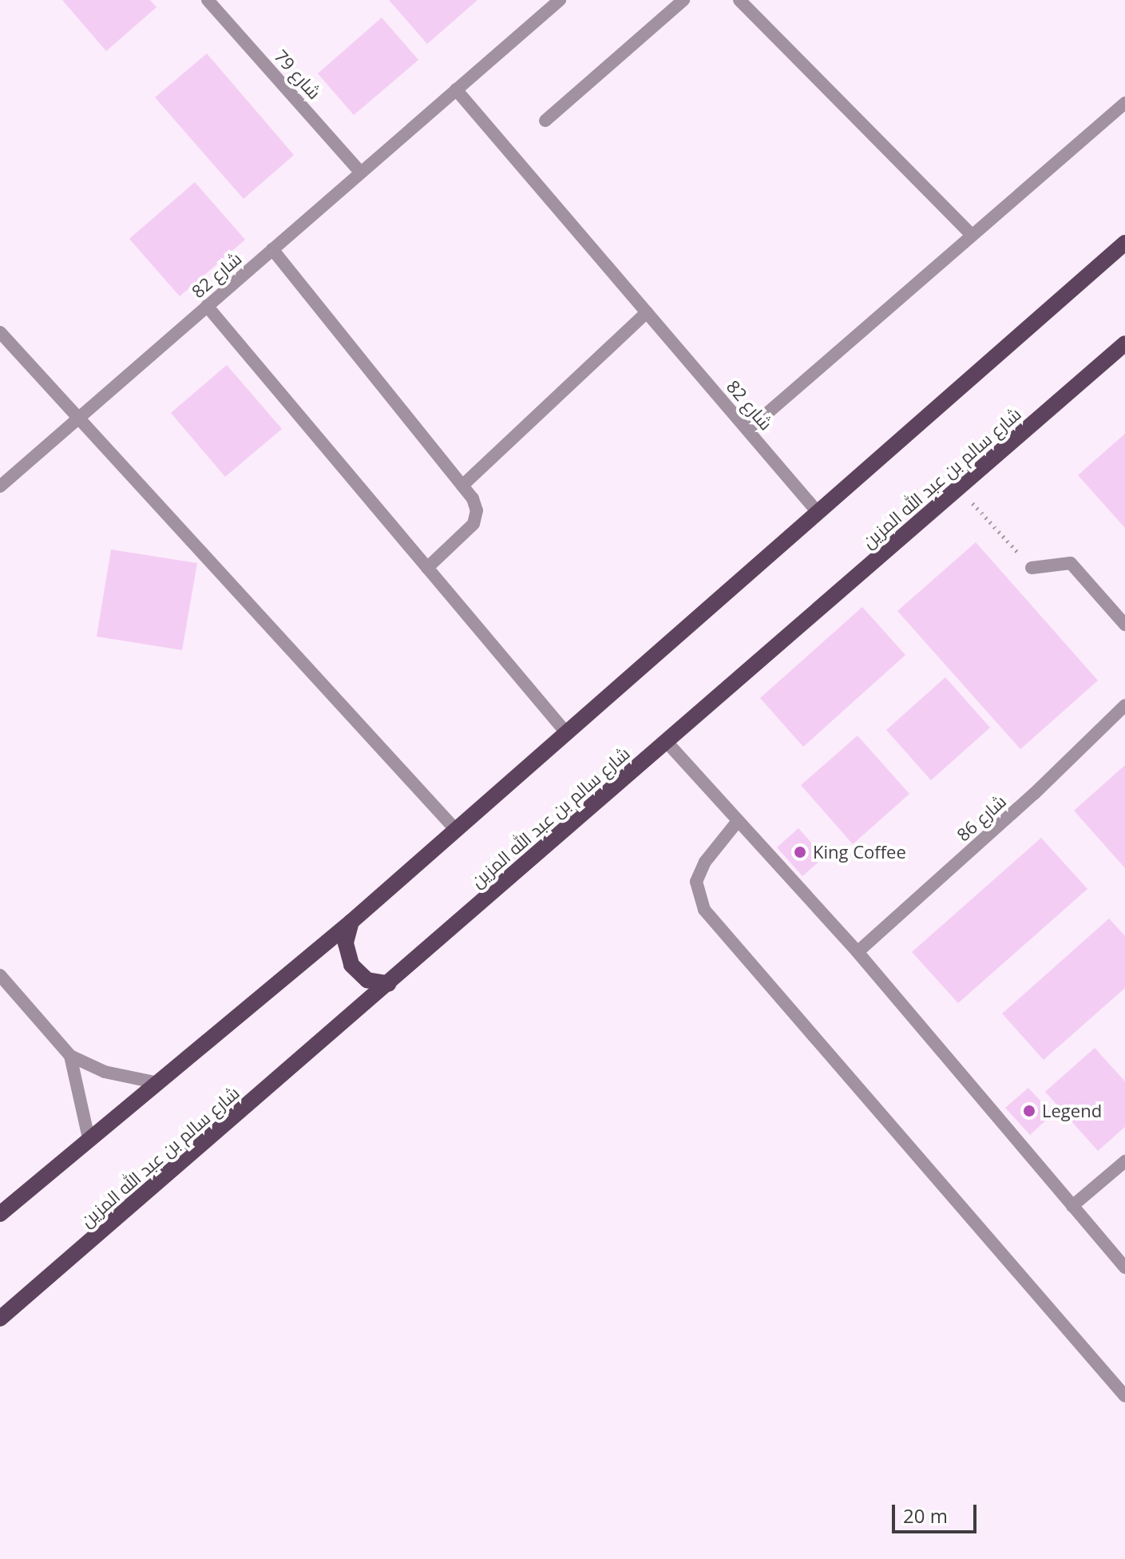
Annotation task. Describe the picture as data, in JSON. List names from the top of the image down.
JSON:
{
  "streets": {
    "main road": ["شارع سالم بن عبد الله المزين"],
    "street": ["شارع 79", "شارع 82", "شارع 86"]
  },
  "crossings": [
    ["شارع 79", "شارع 82"]
  ],
  "places": ["King Coffee", "Legend"],
  "scale_bar": "20 m"
}
